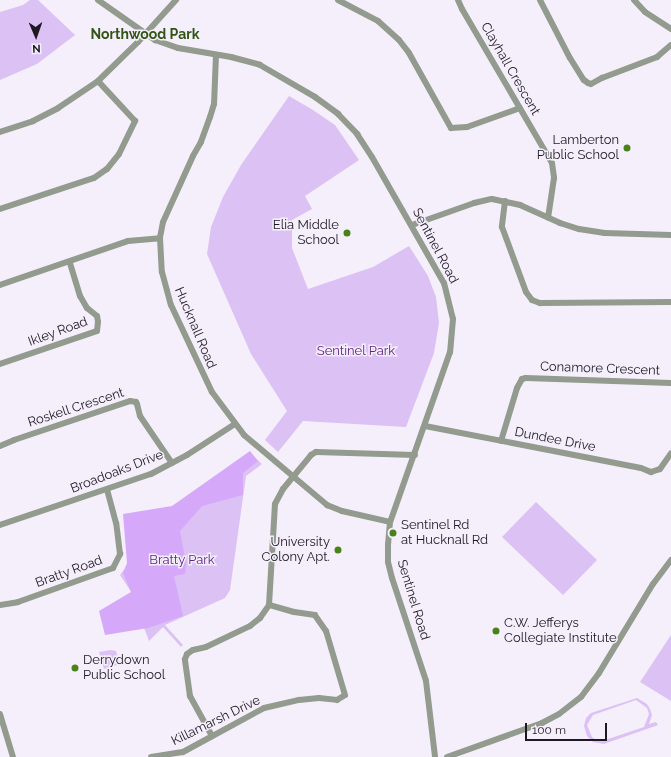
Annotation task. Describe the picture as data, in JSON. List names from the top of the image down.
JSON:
{
  "streets": {
    "street": [
      "Clayhall Crescent",
      "Sentinel Road",
      "Hucknall Road",
      "Ikley Road",
      "Conamore Crescent",
      "Roskell Crescent",
      "Dundee Drive",
      "Broadoaks Drive",
      "Bratty Road",
      "Killamarsh Drive"
    ]
  },
  "crossings": [
    ["Sentinel Road", "Hucknall Road"],
    ["Sentinel Road", "Dundee Drive"],
    ["Hucknall Road", "Broadoaks Drive"],
    ["Conamore Crescent", "Dundee Drive"],
    ["Roskell Crescent", "Broadoaks Drive"],
    ["Broadoaks Drive", "Bratty Road"]
  ],
  "districts": ["Northwood Park"],
  "parks": ["Sentinel Park", "Bratty Park"],
  "places": [
    "Lamberton Public School",
    "Elia Middle School",
    "Sentinel Rd at Hucknall Rd",
    "University Colony Apt.",
    "C.W. Jefferys Collegiate Institute",
    "Derrydown Public School"
  ],
  "scale_bar": "100 m",
  "north": "bottom"
}
